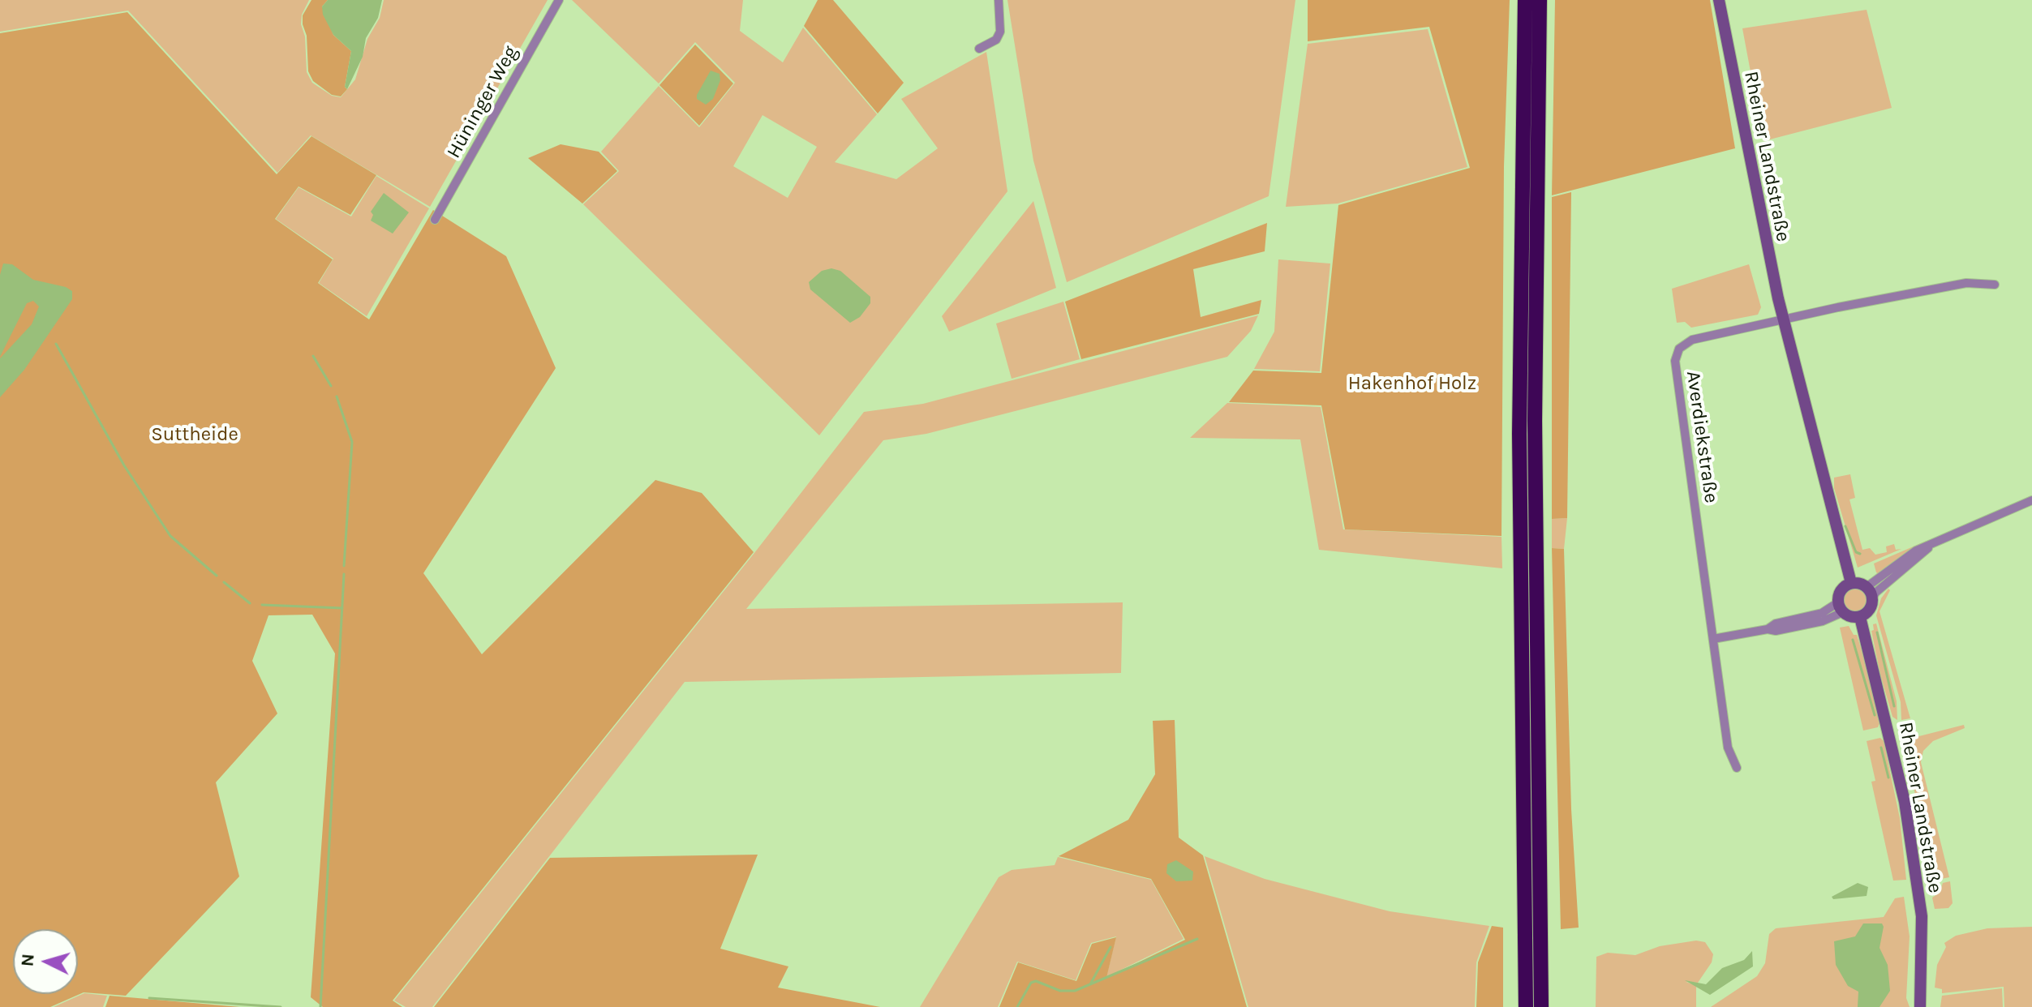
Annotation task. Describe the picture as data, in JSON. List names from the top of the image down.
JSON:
{
  "streets": {
    "street": ["Hüninger Weg", "Rheiner Landstraße", "Averdiekstraße"]
  },
  "crossings": [
    ["Rheiner Landstraße", "Averdiekstraße"]
  ],
  "parks": ["Hakenhof Holz", "Suttheide"],
  "north": "left"
}
